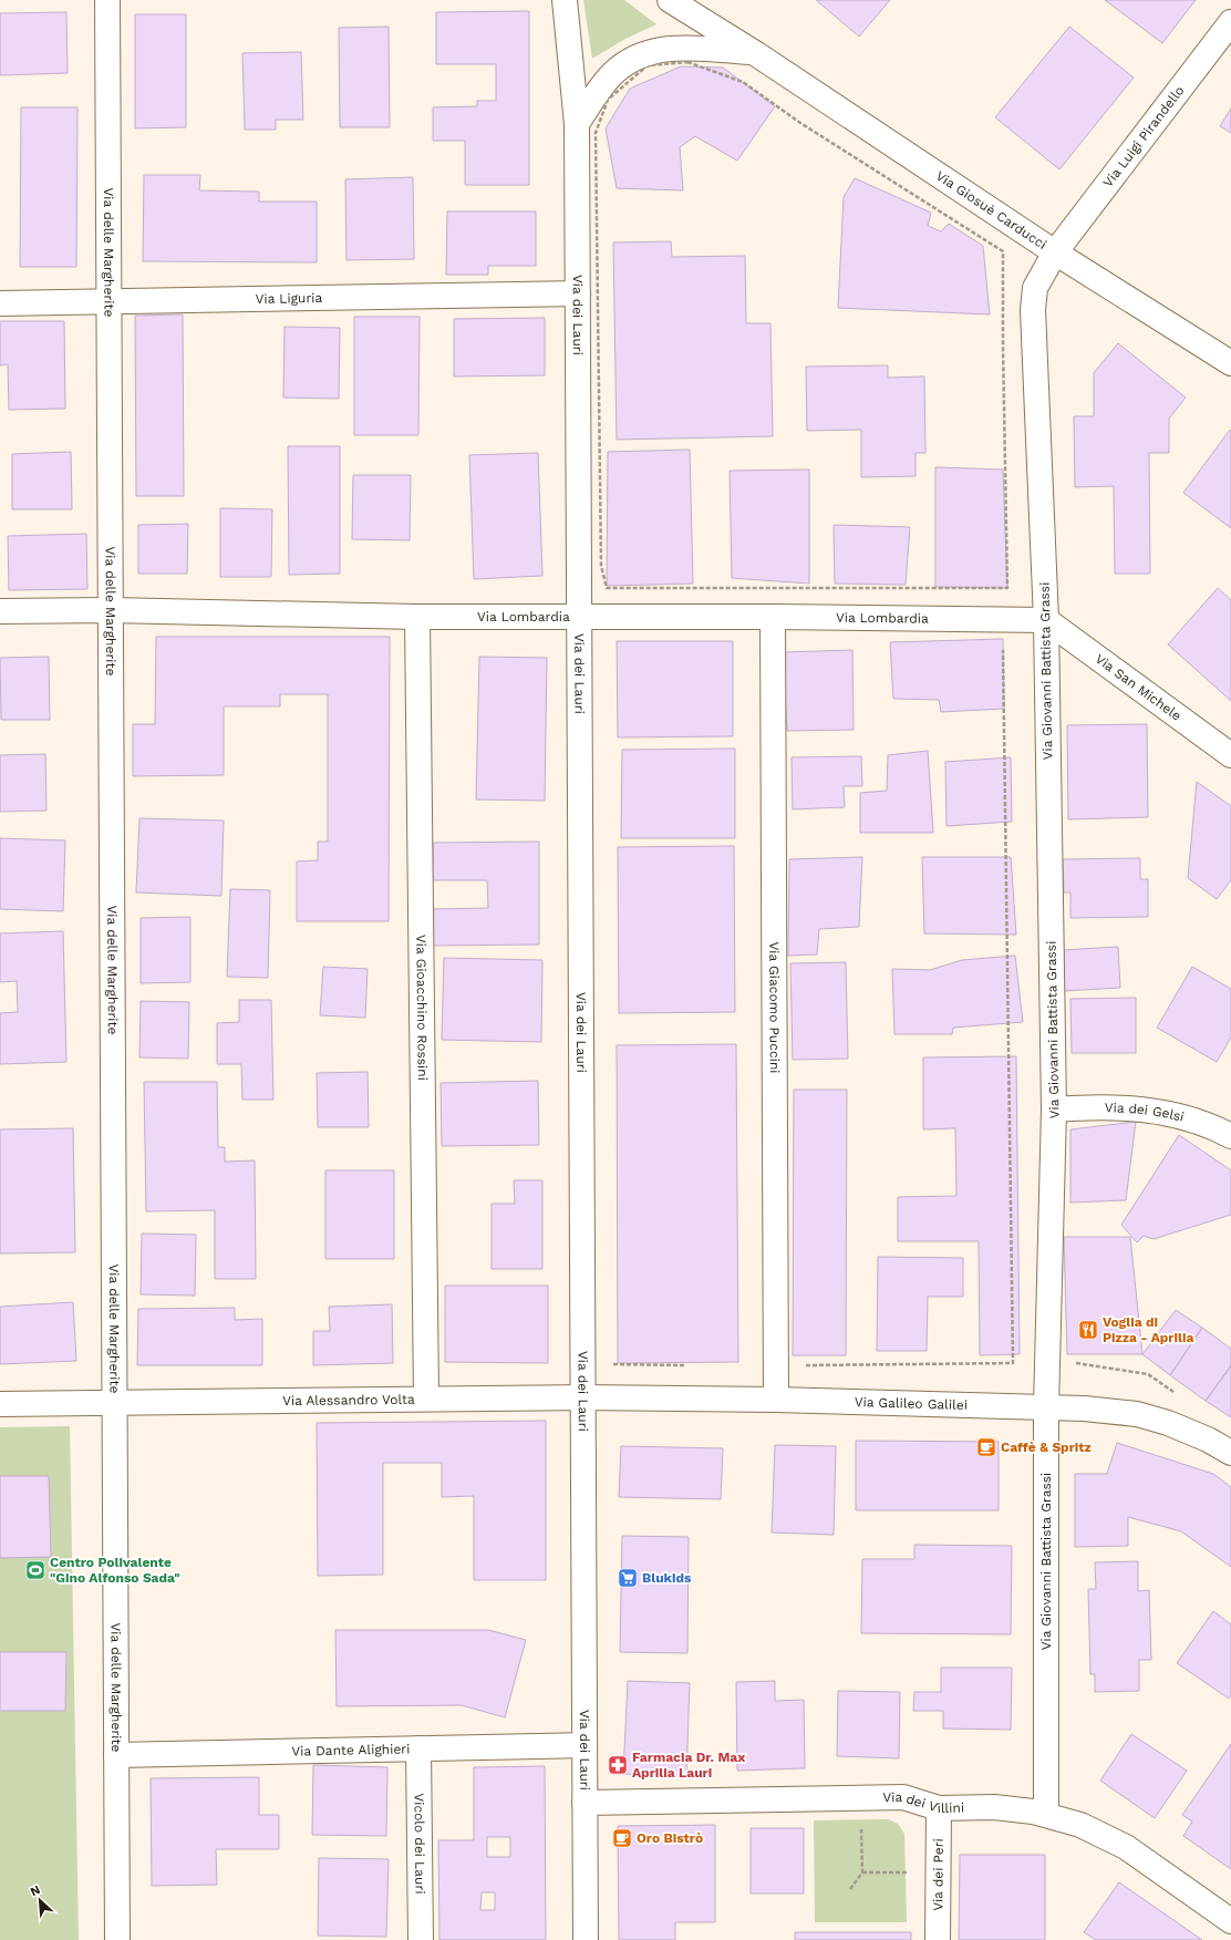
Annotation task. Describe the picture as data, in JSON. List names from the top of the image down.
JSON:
{
  "streets": {
    "street": [
      "Via Luigi Pirandello",
      "Via Giosuè Carducci",
      "Via delle Margherite",
      "Via Liguria",
      "Via dei Lauri",
      "Via Lombardia",
      "Via Giovanni Battista Grassi",
      "Via San Michele",
      "Via Gioacchino Rossini",
      "Via Giacomo Puccini",
      "Via dei Gelsi",
      "Via Alessandro Volta",
      "Via Galileo Galilei",
      "Via Dante Alighieri",
      "Via dei Villini",
      "Vicolo dei Lauri",
      "Via dei Peri"
    ]
  },
  "crossings": [
    ["Via Luigi Pirandello", "Via Giosuè Carducci"],
    ["Via Luigi Pirandello", "Via Giovanni Battista Grassi"],
    ["Via Giosuè Carducci", "Via Giovanni Battista Grassi"],
    ["Via delle Margherite", "Via Liguria"],
    ["Via delle Margherite", "Via Lombardia"],
    ["Via delle Margherite", "Via Alessandro Volta"],
    ["Via delle Margherite", "Via Dante Alighieri"],
    ["Via Liguria", "Via dei Lauri"],
    ["Via dei Lauri", "Via Lombardia"],
    ["Via dei Lauri", "Via Alessandro Volta"],
    ["Via dei Lauri", "Via Galileo Galilei"],
    ["Via dei Lauri", "Via Dante Alighieri"],
    ["Via dei Lauri", "Via dei Villini"],
    ["Via Lombardia", "Via Giovanni Battista Grassi"],
    ["Via Lombardia", "Via San Michele"],
    ["Via Lombardia", "Via Gioacchino Rossini"],
    ["Via Lombardia", "Via Giacomo Puccini"],
    ["Via Giovanni Battista Grassi", "Via San Michele"],
    ["Via Giovanni Battista Grassi", "Via dei Gelsi"],
    ["Via Giovanni Battista Grassi", "Via Galileo Galilei"],
    ["Via Giovanni Battista Grassi", "Via dei Villini"],
    ["Via Gioacchino Rossini", "Via Alessandro Volta"],
    ["Via Giacomo Puccini", "Via Galileo Galilei"],
    ["Via Alessandro Volta", "Via Galileo Galilei"],
    ["Via Dante Alighieri", "Vicolo dei Lauri"],
    ["Via dei Villini", "Via dei Peri"]
  ],
  "places": {
    "restaurant": ["Voglia di Pizza - Aprilia"],
    "cafe": ["Caffè & Spritz", "Oro Bistrò"],
    "sports": ["Centro Polivalente \"Gino Alfonso Sada\""],
    "supermarket": ["Blukids"],
    "pharmacy": ["Farmacia Dr. Max Aprilia Lauri"]
  },
  "north": "top left"
}
